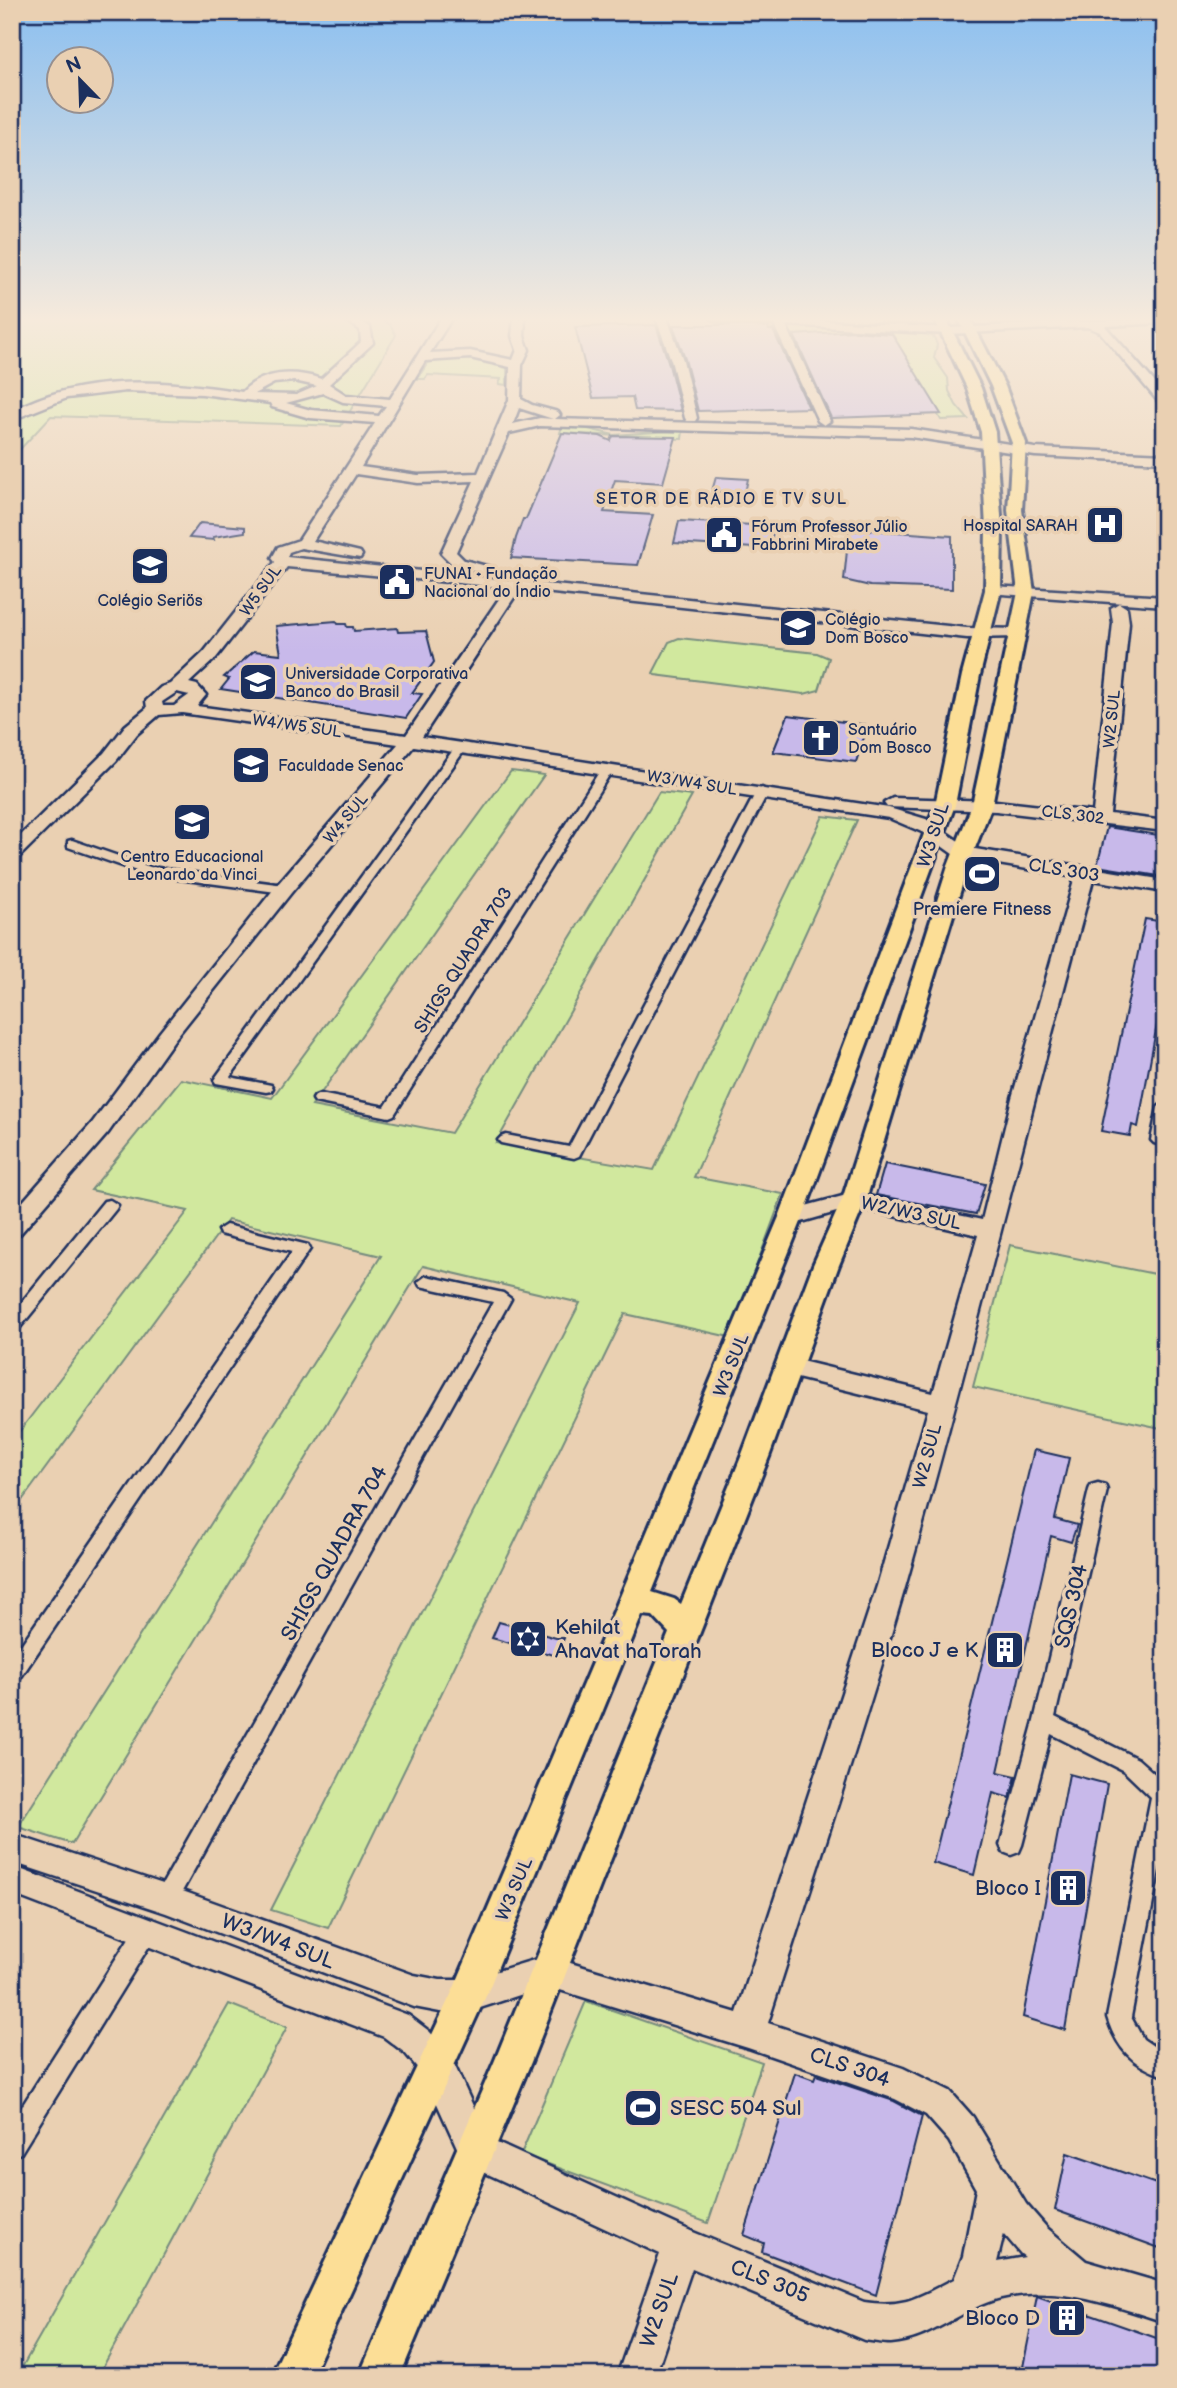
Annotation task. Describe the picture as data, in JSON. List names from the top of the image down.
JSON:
{
  "streets": {
    "main road": [
      "W5 SUL",
      "W2 SUL",
      "W4/W5 SUL",
      "W3/W4 SUL",
      "CLS 302",
      "W4 SUL",
      "W3 SUL",
      "CLS 303",
      "W2/W3 SUL",
      "CLS 304",
      "CLS 305"
    ],
    "street": ["SHIGS QUADRA 703", "SHIGS QUADRA 704", "SQS 304"]
  },
  "crossings": [
    ["W2 SUL", "CLS 302"],
    ["W2 SUL", "CLS 303"],
    ["W2 SUL", "W2/W3 SUL"],
    ["W2 SUL", "CLS 304"],
    ["W2 SUL", "CLS 305"],
    ["W4/W5 SUL", "W3/W4 SUL"],
    ["W4/W5 SUL", "W4 SUL"],
    ["W3/W4 SUL", "CLS 302"],
    ["W3/W4 SUL", "W4 SUL"],
    ["W3/W4 SUL", "W3 SUL"],
    ["W3/W4 SUL", "CLS 303"],
    ["W3/W4 SUL", "SHIGS QUADRA 703"],
    ["W3/W4 SUL", "SHIGS QUADRA 704"],
    ["W3/W4 SUL", "CLS 304"],
    ["W3/W4 SUL", "CLS 305"],
    ["CLS 302", "W3 SUL"],
    ["W3 SUL", "CLS 303"],
    ["W3 SUL", "W2/W3 SUL"],
    ["W3 SUL", "CLS 304"],
    ["W3 SUL", "CLS 305"],
    ["CLS 304", "CLS 305"]
  ],
  "districts": ["SETOR DE RÁDIO E TV SUL"],
  "places": {
    "hospital": ["Hospital SARAH"],
    "public building": ["Fórum Professor Júlio Fabbrini Mirabete", "FUNAI - Fundação Nacional do Índio"],
    "school or university": [
      "Colégio Seriös",
      "Colégio Dom Bosco",
      "Universidade Corporativa Banco do Brasil",
      "Faculdade Senac",
      "Centro Educacional Leonardo da Vinci"
    ],
    "church": ["Santuário Dom Bosco"],
    "sports": ["Premiere Fitness", "SESC 504 Sul"],
    "synagogue": ["Kehilat Ahavat haTorah"],
    "building": ["Bloco J e K", "Bloco I", "Bloco D"]
  },
  "north": "top left"
}
